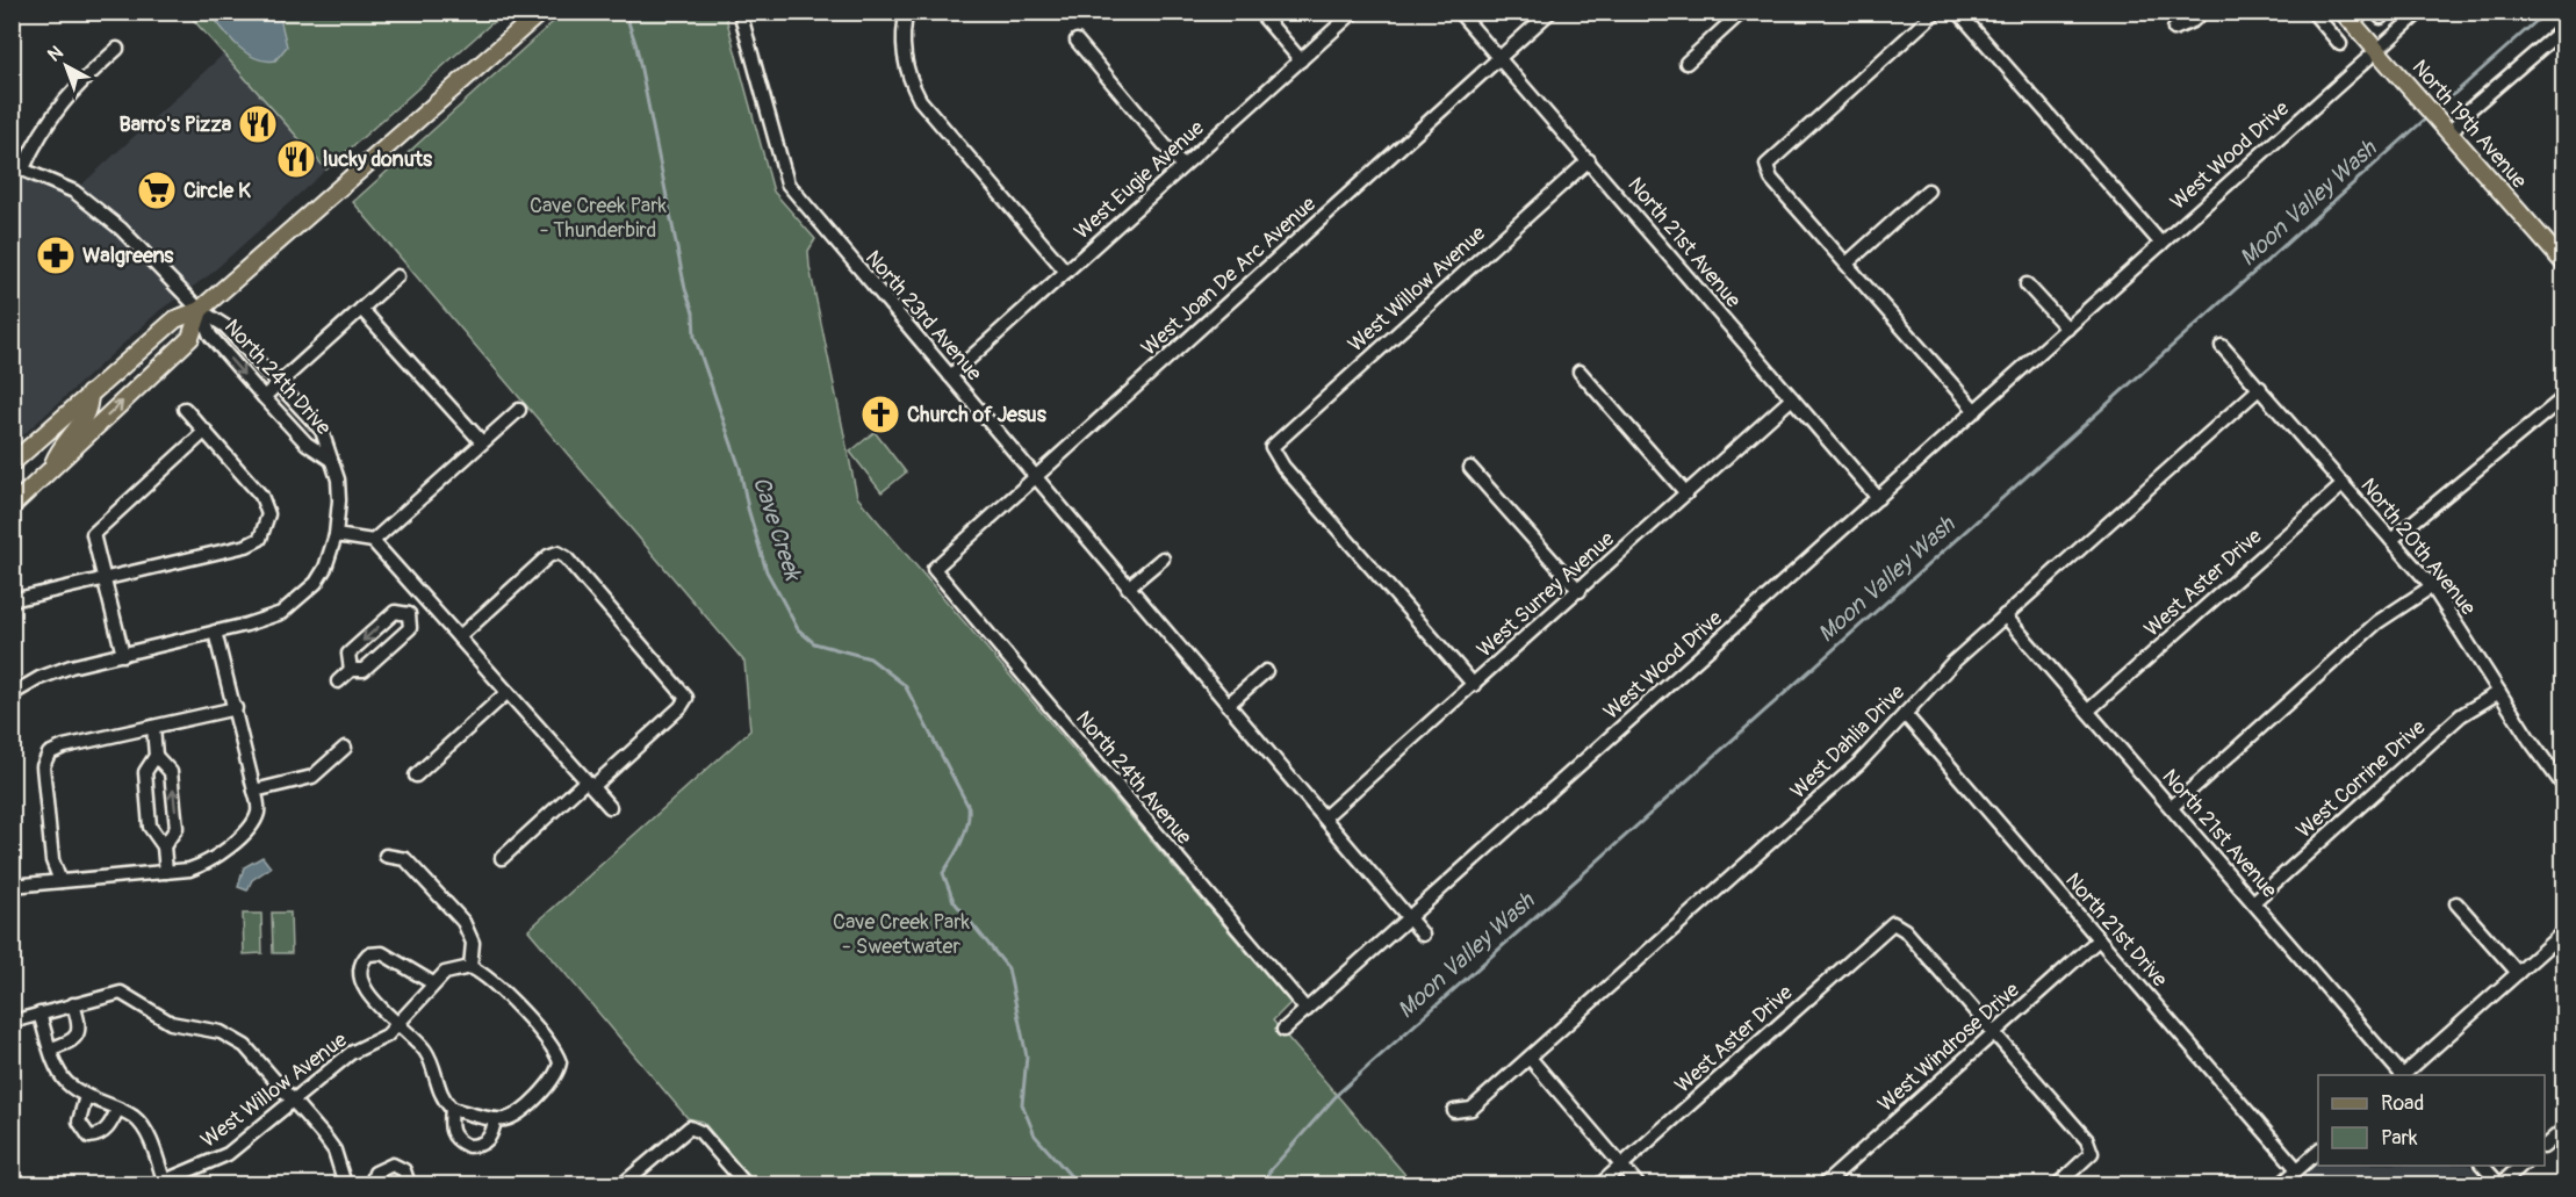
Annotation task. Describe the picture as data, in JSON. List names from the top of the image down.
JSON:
{
  "streets": {
    "main road": ["North 19th Avenue"],
    "street": [
      "West Wood Drive",
      "West Eugie Avenue",
      "North 21st Avenue",
      "West Joan De Arc Avenue",
      "West Willow Avenue",
      "North 23rd Avenue",
      "North 24th Drive",
      "North 20th Avenue",
      "West Aster Drive",
      "West Surrey Avenue",
      "West Dahlia Drive",
      "North 24th Avenue",
      "West Corrine Drive",
      "North 21st Drive",
      "West Windrose Drive"
    ]
  },
  "crossings": [
    ["North 19th Avenue", "West Wood Drive"],
    ["West Wood Drive", "North 21st Avenue"],
    ["West Wood Drive", "North 23rd Avenue"],
    ["West Wood Drive", "North 24th Avenue"],
    ["West Eugie Avenue", "North 23rd Avenue"],
    ["North 21st Avenue", "West Joan De Arc Avenue"],
    ["North 21st Avenue", "West Willow Avenue"],
    ["North 21st Avenue", "West Aster Drive"],
    ["North 21st Avenue", "West Surrey Avenue"],
    ["North 21st Avenue", "West Dahlia Drive"],
    ["North 21st Avenue", "West Corrine Drive"],
    ["West Joan De Arc Avenue", "North 23rd Avenue"],
    ["West Joan De Arc Avenue", "North 24th Avenue"],
    ["West Willow Avenue", "West Surrey Avenue"],
    ["North 23rd Avenue", "West Surrey Avenue"],
    ["North 20th Avenue", "West Aster Drive"],
    ["North 20th Avenue", "West Dahlia Drive"],
    ["North 20th Avenue", "West Corrine Drive"],
    ["West Aster Drive", "West Windrose Drive"],
    ["West Dahlia Drive", "North 21st Drive"],
    ["North 21st Drive", "West Windrose Drive"]
  ],
  "water": ["Moon Valley Wash", "Cave Creek"],
  "parks": ["Cave Creek Park - Thunderbird", "Cave Creek Park - Sweetwater"],
  "places": {
    "restaurant": ["Barro's Pizza", "lucky donuts"],
    "supermarket": ["Circle K"],
    "pharmacy": ["Walgreens"],
    "church": ["Church of Jesus"]
  },
  "legend": ["Road", "Park"],
  "north": "top left"
}
